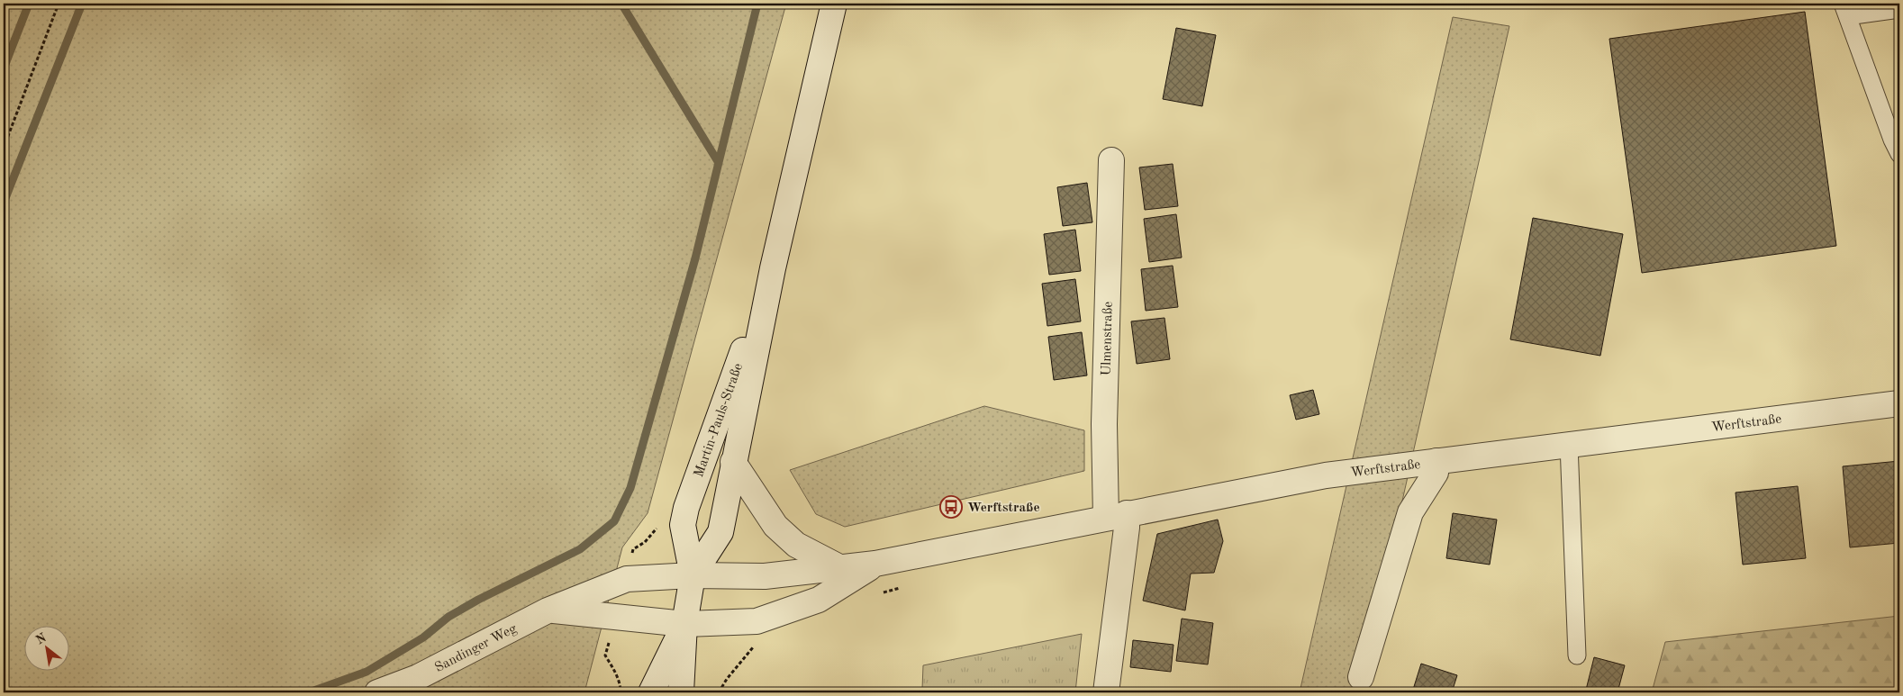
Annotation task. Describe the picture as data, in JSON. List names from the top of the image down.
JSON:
{
  "streets": {
    "street": [
      "Ulmenstraße",
      "Martin-Pauls-Straße",
      "Werftstraße",
      "Sandinger Weg"
    ]
  },
  "crossings": [
    ["Ulmenstraße", "Werftstraße"],
    ["Martin-Pauls-Straße", "Werftstraße"],
    ["Martin-Pauls-Straße", "Sandinger Weg"],
    ["Werftstraße", "Sandinger Weg"]
  ],
  "places": {
    "bus stop": ["Werftstraße"]
  },
  "north": "top left"
}
